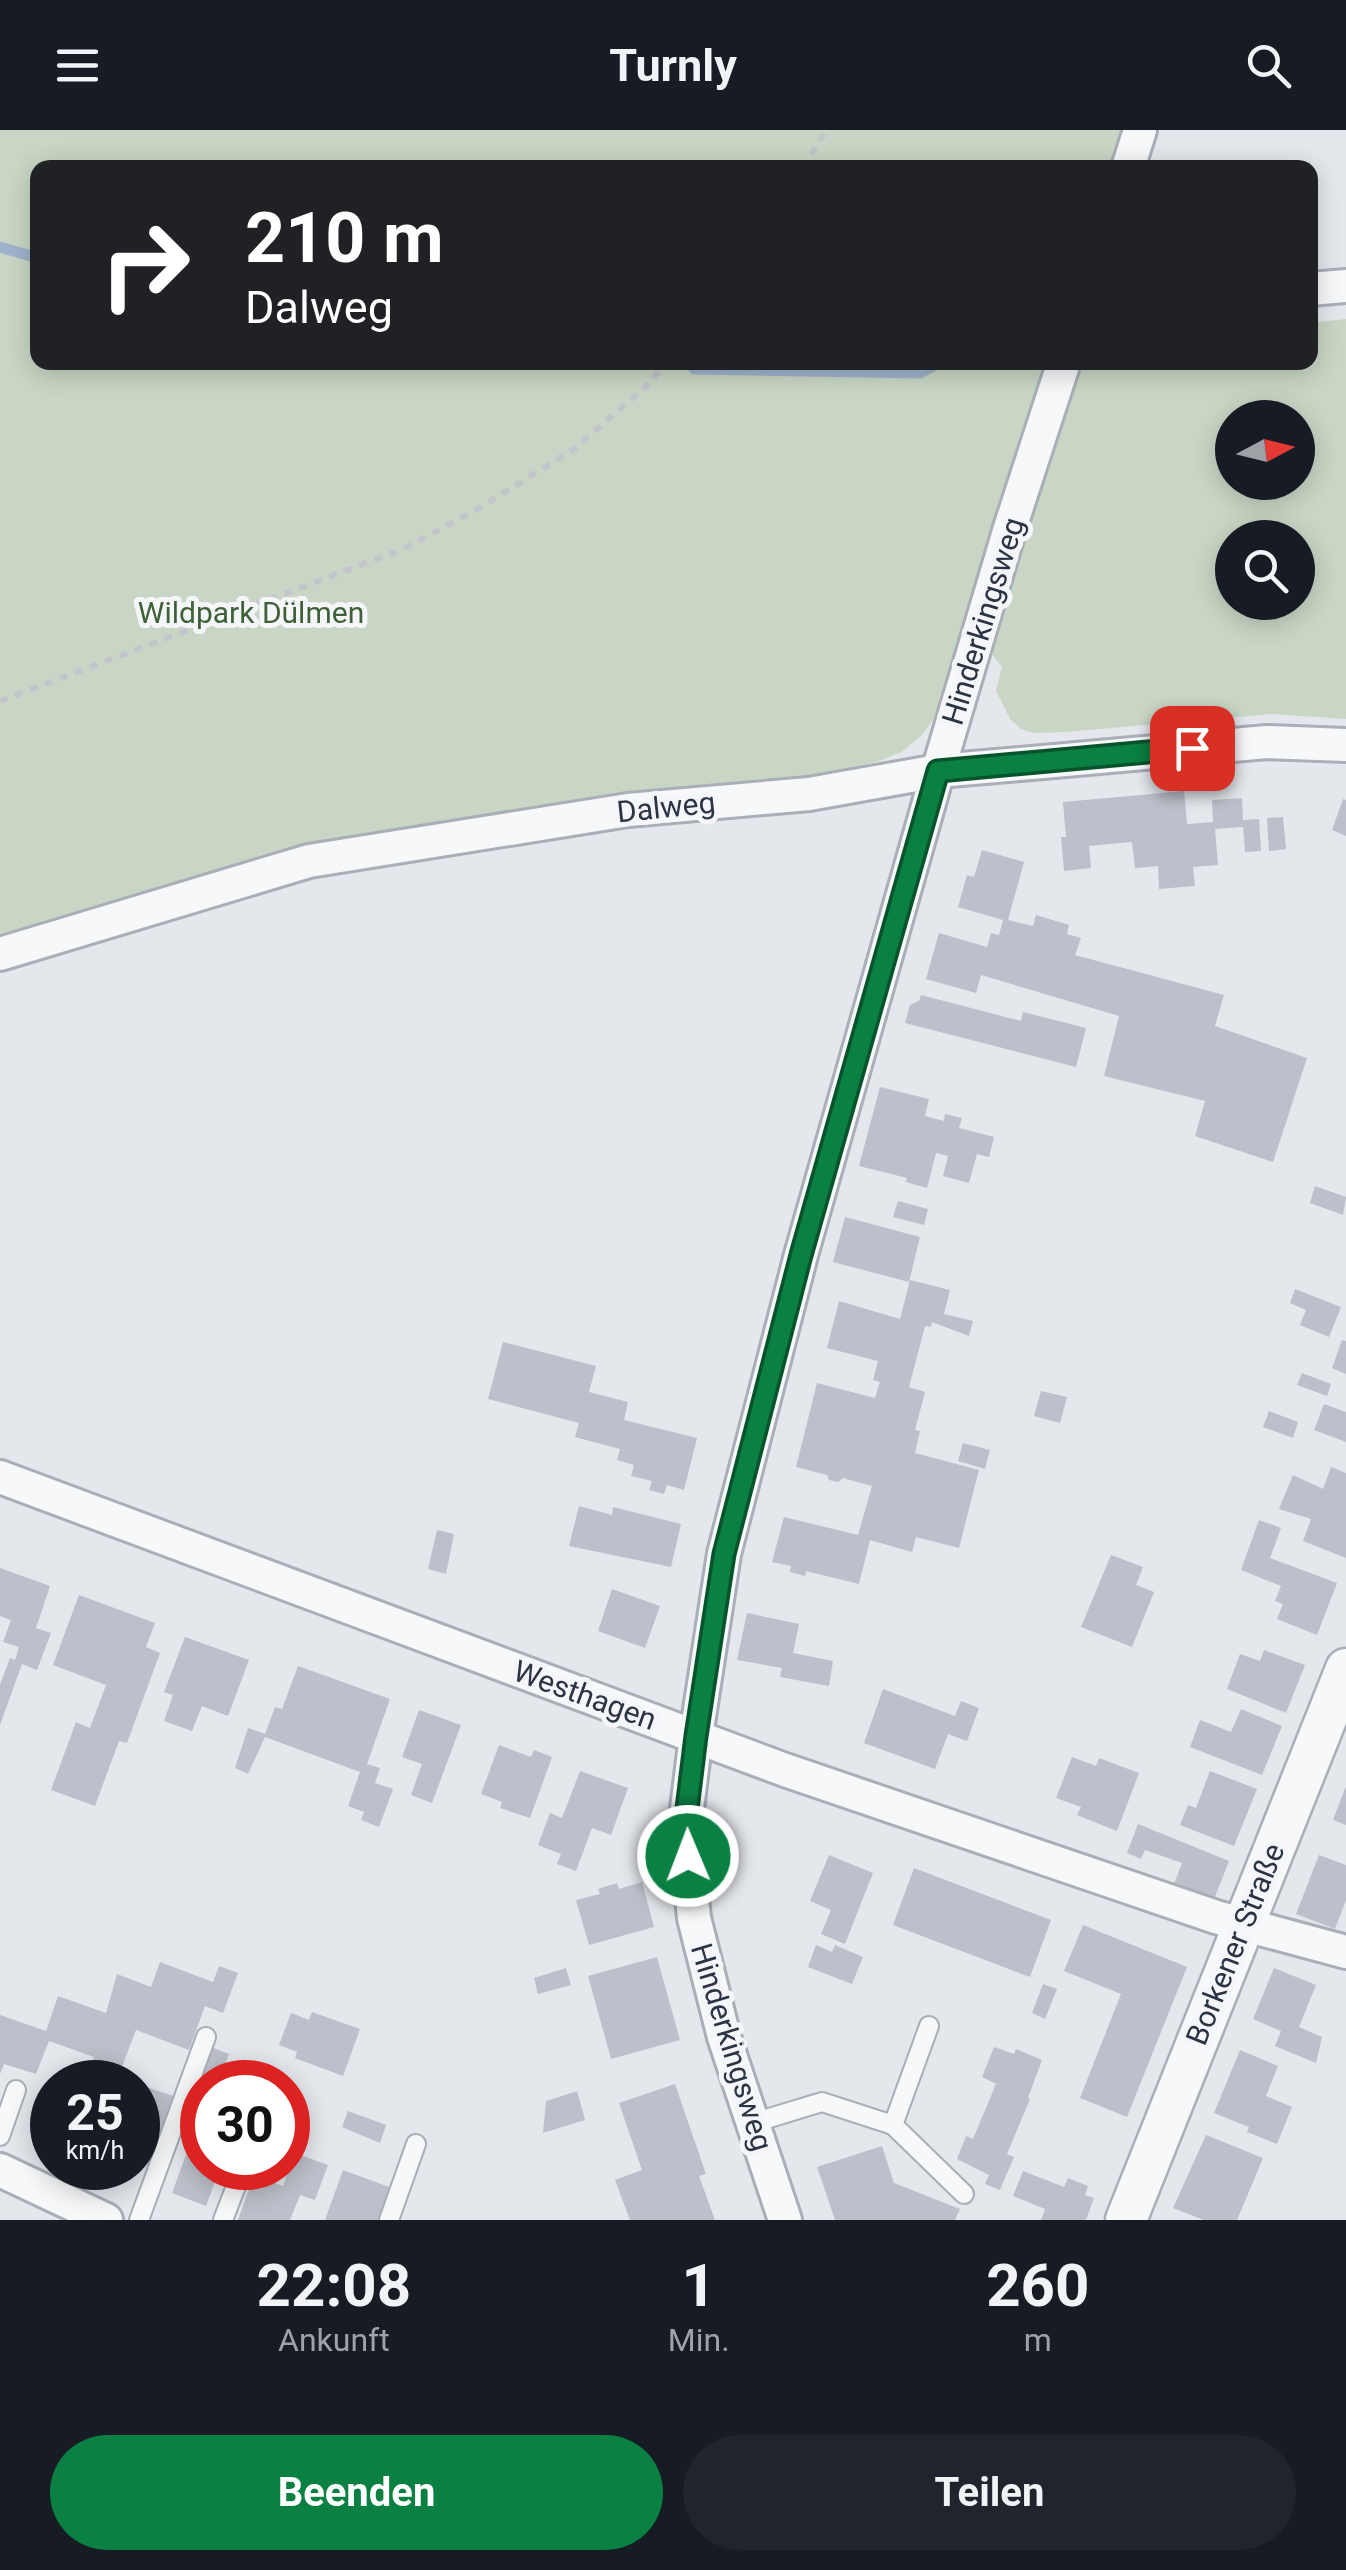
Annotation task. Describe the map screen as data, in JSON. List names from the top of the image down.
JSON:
{
  "streets": {
    "street": [
      "Hinderkingsweg",
      "Dalweg",
      "Westhagen",
      "Borkener Straße"
    ]
  },
  "crossings": [
    ["Hinderkingsweg", "Dalweg"],
    ["Hinderkingsweg", "Westhagen"],
    ["Westhagen", "Borkener Straße"]
  ],
  "parks": ["Wildpark Dülmen"],
  "north": "right",
  "page": {
    "header": "Turnly",
    "turn": ["210 m", "Dalweg"],
    "speed": "25 km/h",
    "limit": "30",
    "eta": [
      "22:08",
      "Ankunft",
      "1",
      "Min.",
      "260",
      "m"
    ],
    "buttons": ["Beenden", "Teilen"]
  }
}
